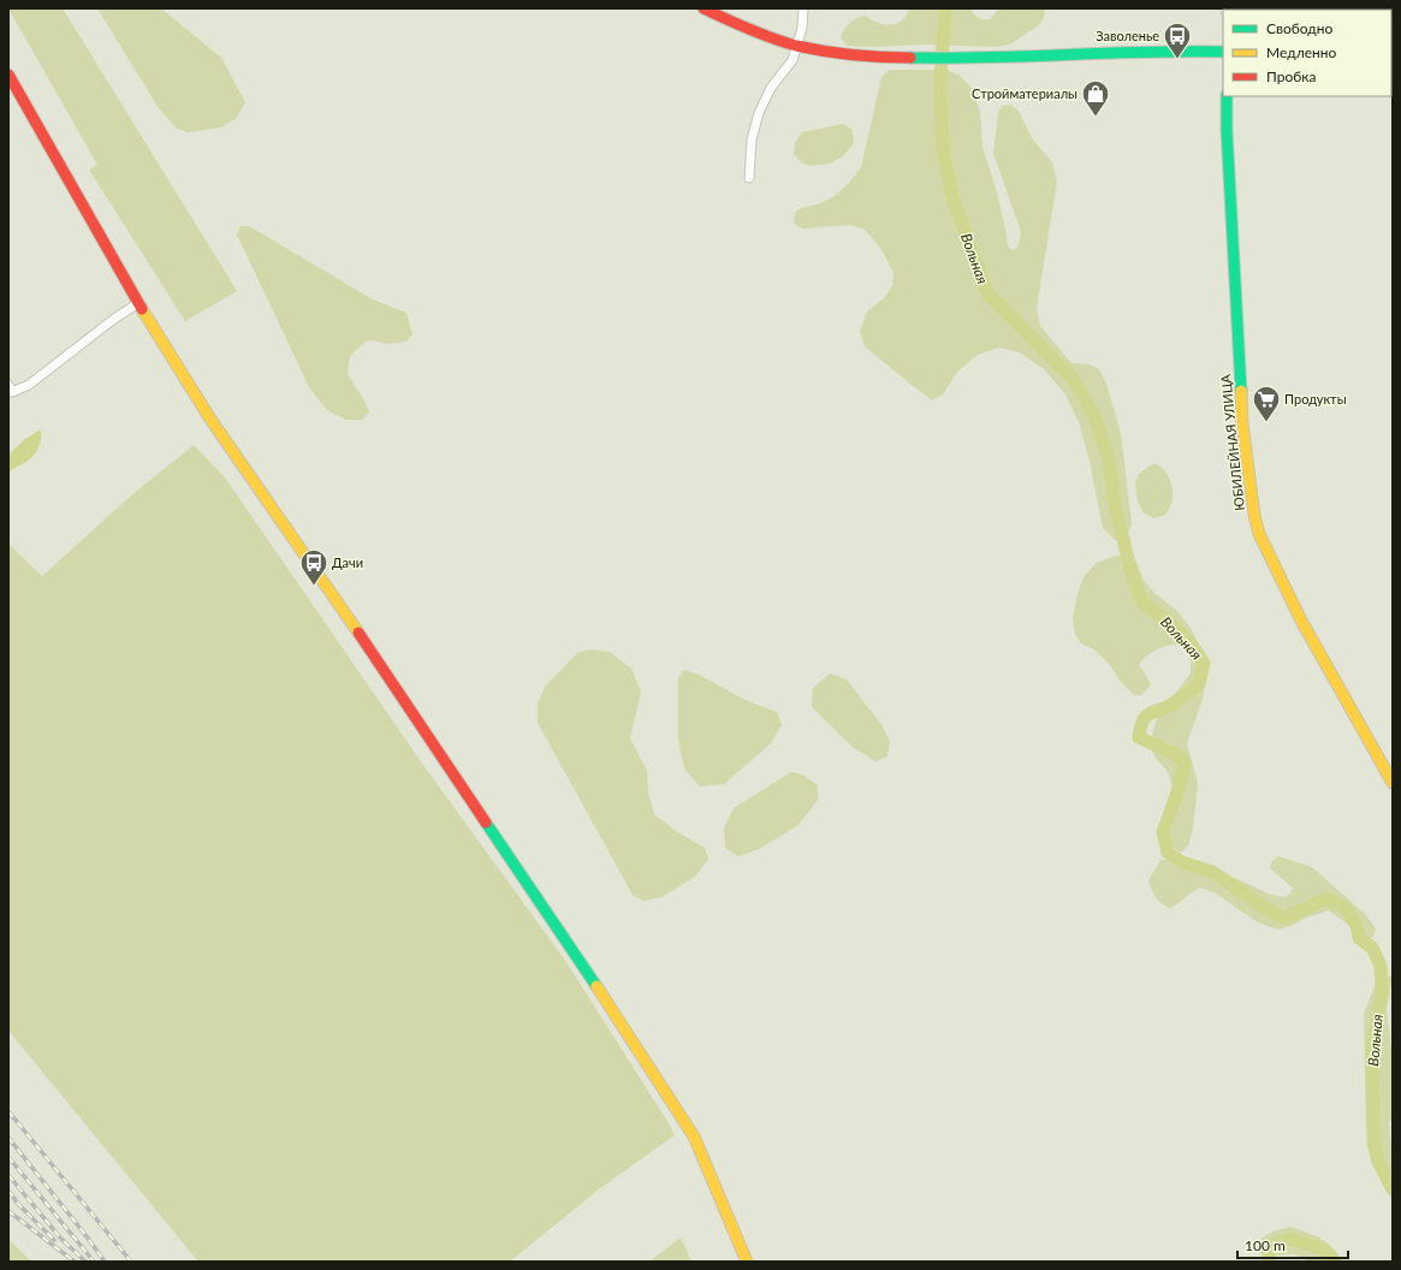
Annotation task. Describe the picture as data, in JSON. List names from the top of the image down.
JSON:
{
  "streets": {
    "street": ["ЮБИЛЕЙНАЯ УЛИЦА"]
  },
  "water": ["Вольная"],
  "places": {
    "bus stop": ["Заволенье", "Дачи"],
    "shop": ["Стройматериалы"],
    "supermarket": ["Продукты"]
  },
  "legend": ["Свободно", "Медленно", "Пробка"],
  "scale_bar": "100 m"
}
